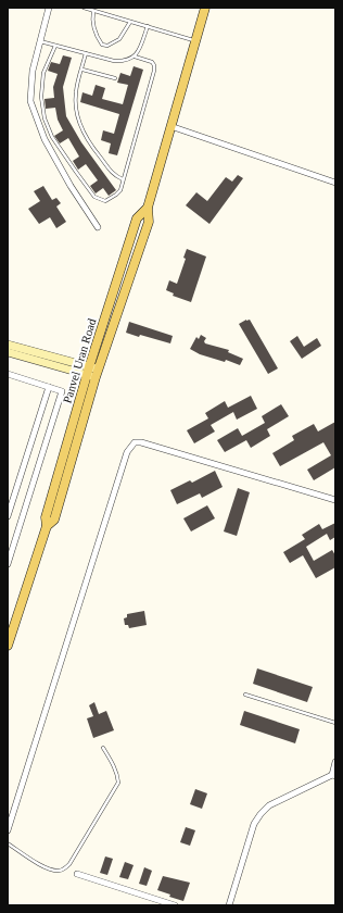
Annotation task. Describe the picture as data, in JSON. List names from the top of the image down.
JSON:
{
  "streets": {
    "main road": ["Panvel Uran Road"]
  }
}
